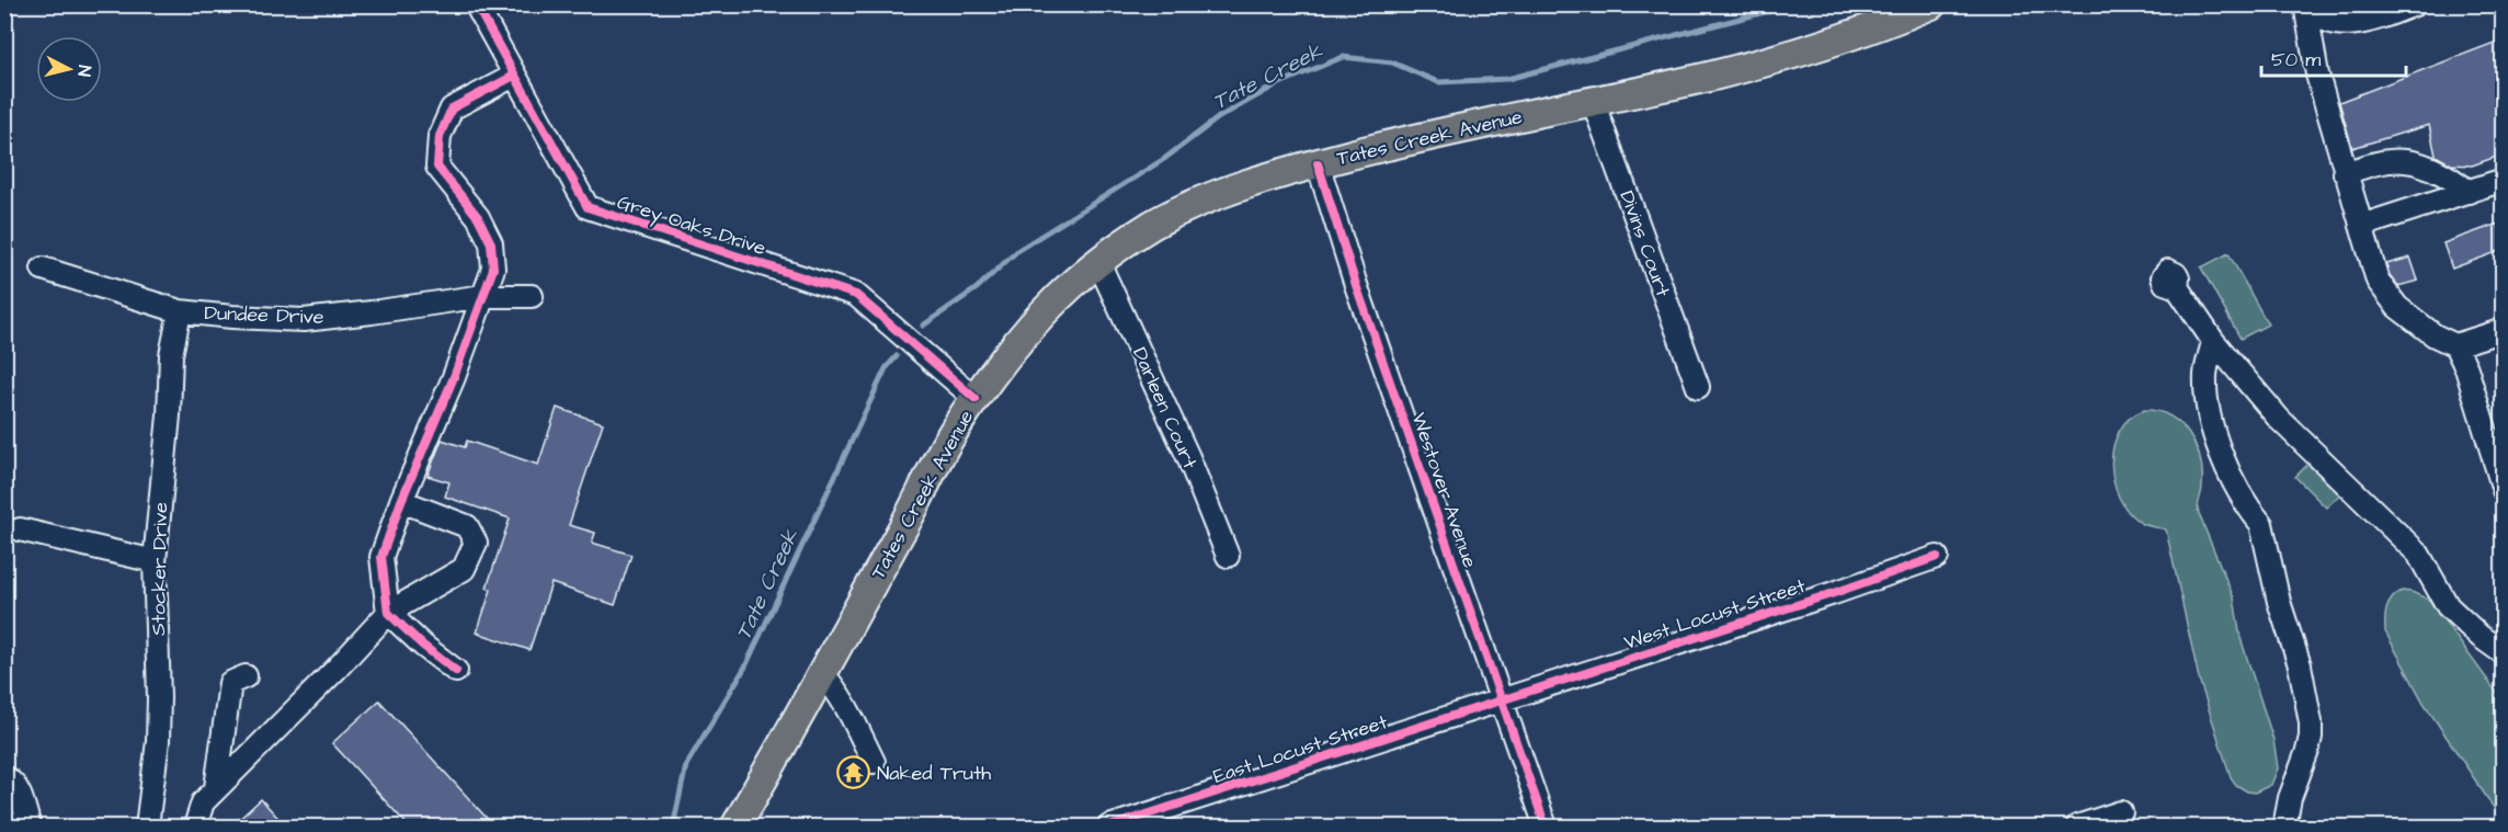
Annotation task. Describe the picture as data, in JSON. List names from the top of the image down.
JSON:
{
  "streets": {
    "main road": ["Tates Creek Avenue"],
    "street": [
      "Grey Oaks Drive",
      "Divins Court",
      "Dundee Drive",
      "Darleen Court",
      "Westover Avenue",
      "Stocker Drive",
      "West Locust Street",
      "East Locust Street"
    ]
  },
  "crossings": [
    ["Tates Creek Avenue", "Grey Oaks Drive"],
    ["Tates Creek Avenue", "Divins Court"],
    ["Tates Creek Avenue", "Darleen Court"],
    ["Tates Creek Avenue", "Westover Avenue"],
    ["Dundee Drive", "Stocker Drive"],
    ["Westover Avenue", "West Locust Street"],
    ["Westover Avenue", "East Locust Street"],
    ["West Locust Street", "East Locust Street"]
  ],
  "water": ["Tate Creek"],
  "places": {
    "temple": ["Naked Truth"]
  },
  "scale_bar": "50 m",
  "north": "right"
}
